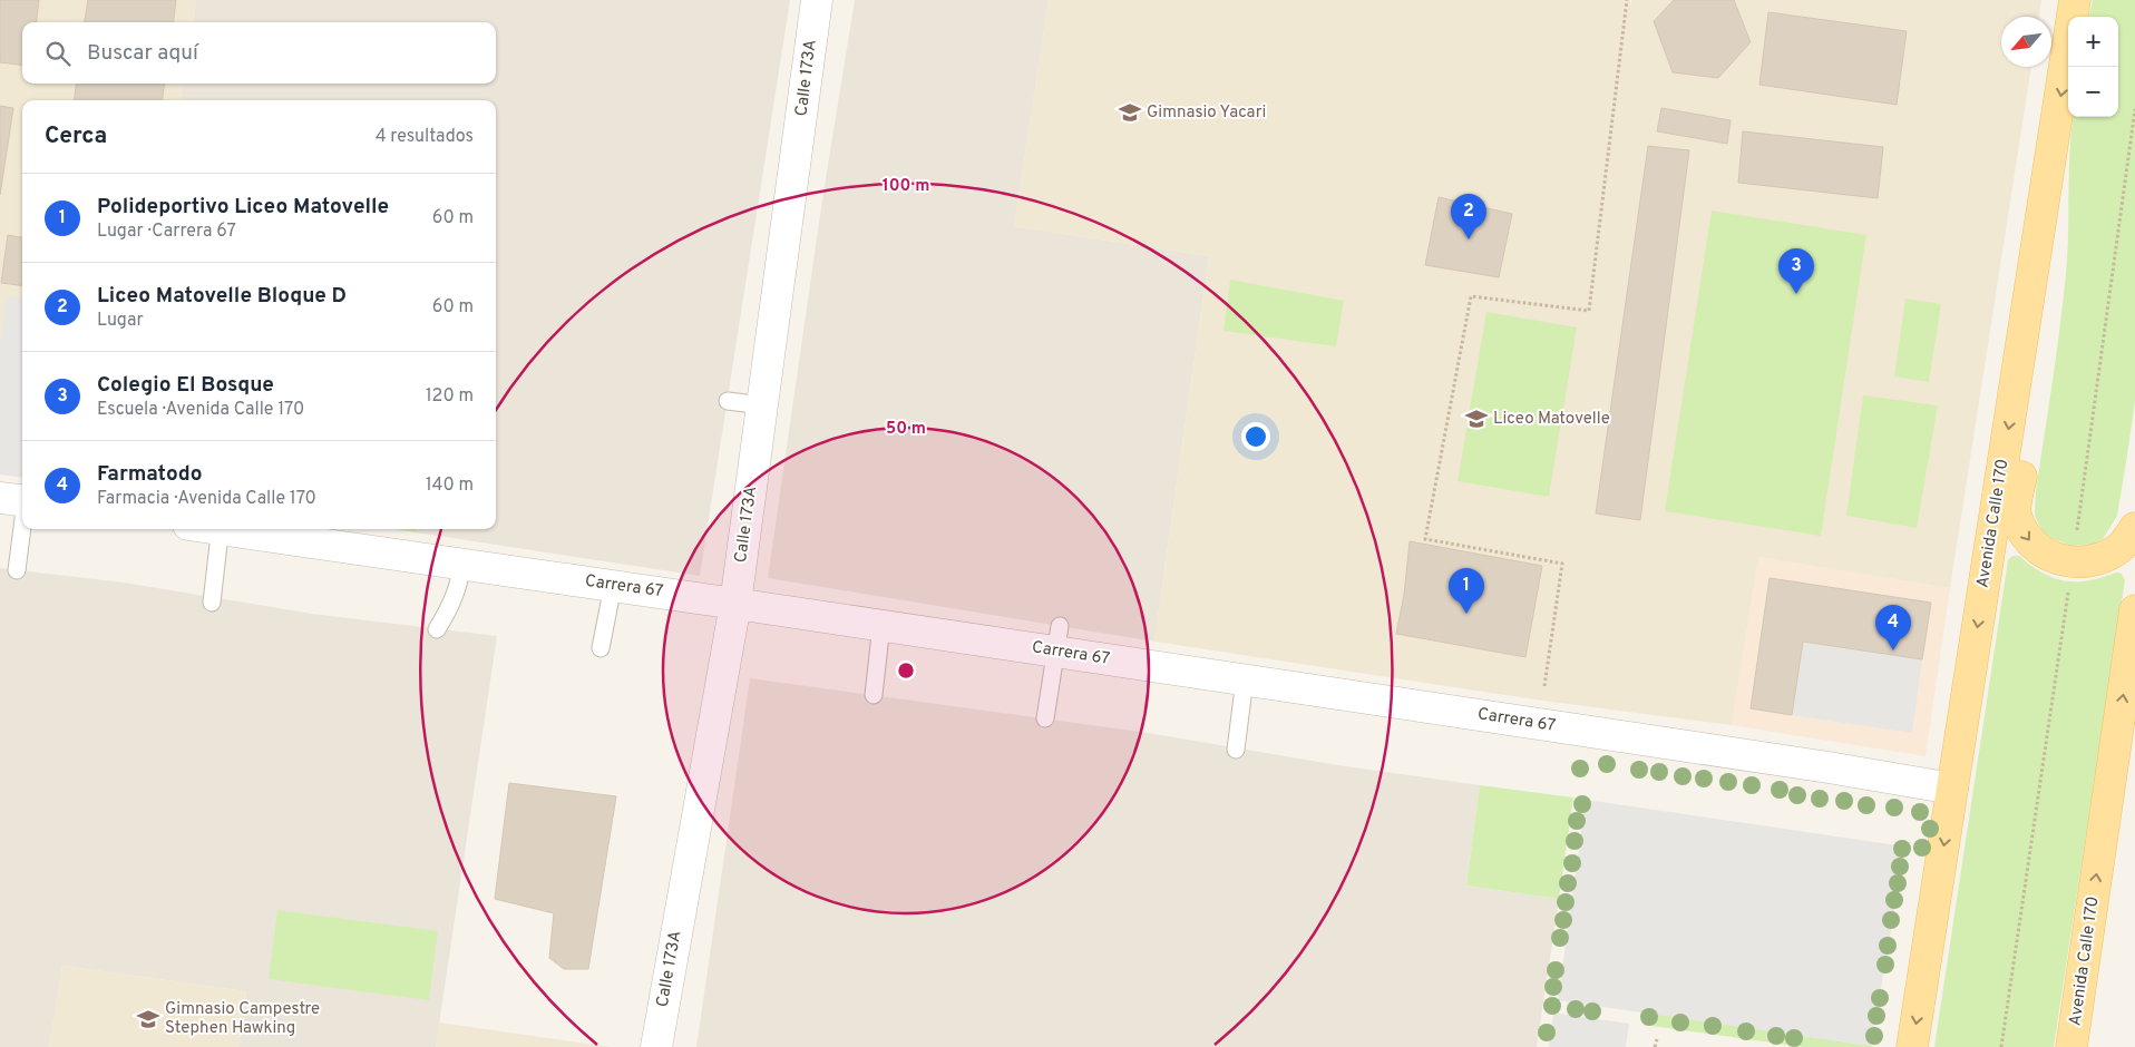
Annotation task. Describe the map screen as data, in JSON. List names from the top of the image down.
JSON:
{
  "streets": {
    "main road": ["Avenida Calle 170"],
    "street": ["Calle 173A", "Carrera 67"]
  },
  "crossings": [
    ["Calle 173A", "Carrera 67"],
    ["Avenida Calle 170", "Carrera 67"]
  ],
  "places": {
    "school or university": ["Gimnasio Yacari", "Liceo Matovelle", "Gimnasio Campestre Stephen Hawking"]
  },
  "north": "bottom left",
  "page": {
    "map_buttons": ["+", "−"],
    "search": "Buscar aquí",
    "heading": ["Cerca", "4 resultados"],
    "list": [
      {
        "mark": "1",
        "name": "Polideportivo Liceo Matovelle",
        "note": "Lugar · Carrera 67",
        "value": "60 m"
      },
      {
        "mark": "2",
        "name": "Liceo Matovelle Bloque D",
        "note": "Lugar",
        "value": "60 m"
      },
      {
        "mark": "3",
        "name": "Colegio El Bosque",
        "note": "Escuela · Avenida Calle 170",
        "value": "120 m"
      },
      {
        "mark": "4",
        "name": "Farmatodo",
        "note": "Farmacia · Avenida Calle 170",
        "value": "140 m"
      }
    ],
    "pins": [
      "2",
      "3",
      "1",
      "4"
    ]
  },
  "rings": ["100 m", "50 m"]
}
